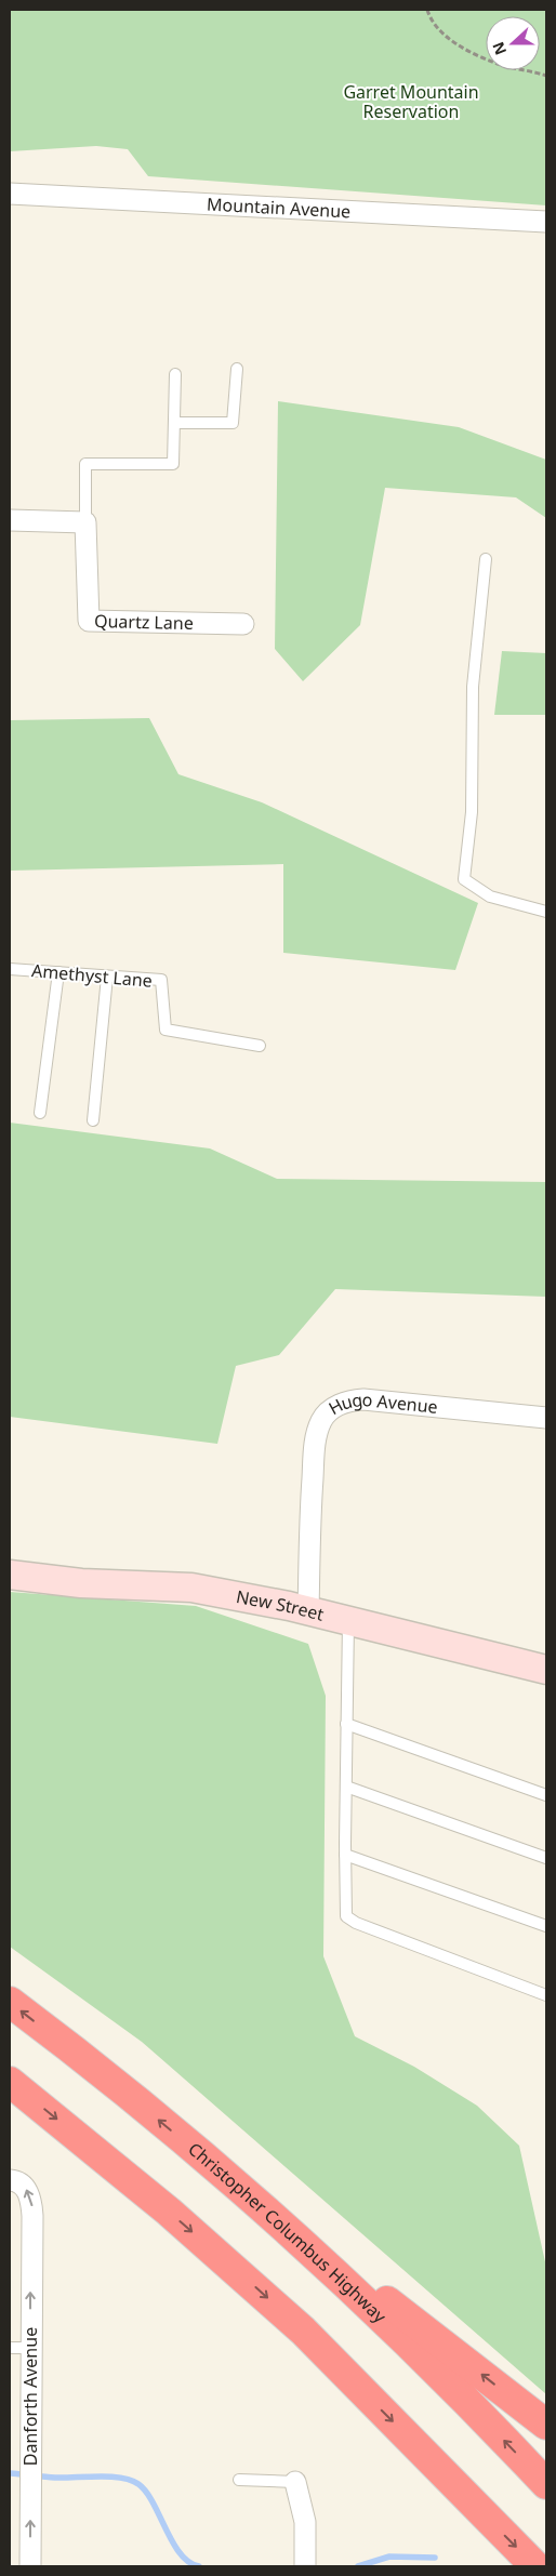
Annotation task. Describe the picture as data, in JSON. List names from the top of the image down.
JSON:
{
  "streets": {
    "highway": ["Christopher Columbus Highway"],
    "street": [
      "Mountain Avenue",
      "Quartz Lane",
      "Hugo Avenue",
      "New Street",
      "Danforth Avenue"
    ],
    "lane": ["Amethyst Lane"]
  },
  "crossings": [
    ["Hugo Avenue", "New Street"]
  ],
  "one_way": ["Danforth Avenue"],
  "parks": ["Garret Mountain Reservation"],
  "north": "left"
}
